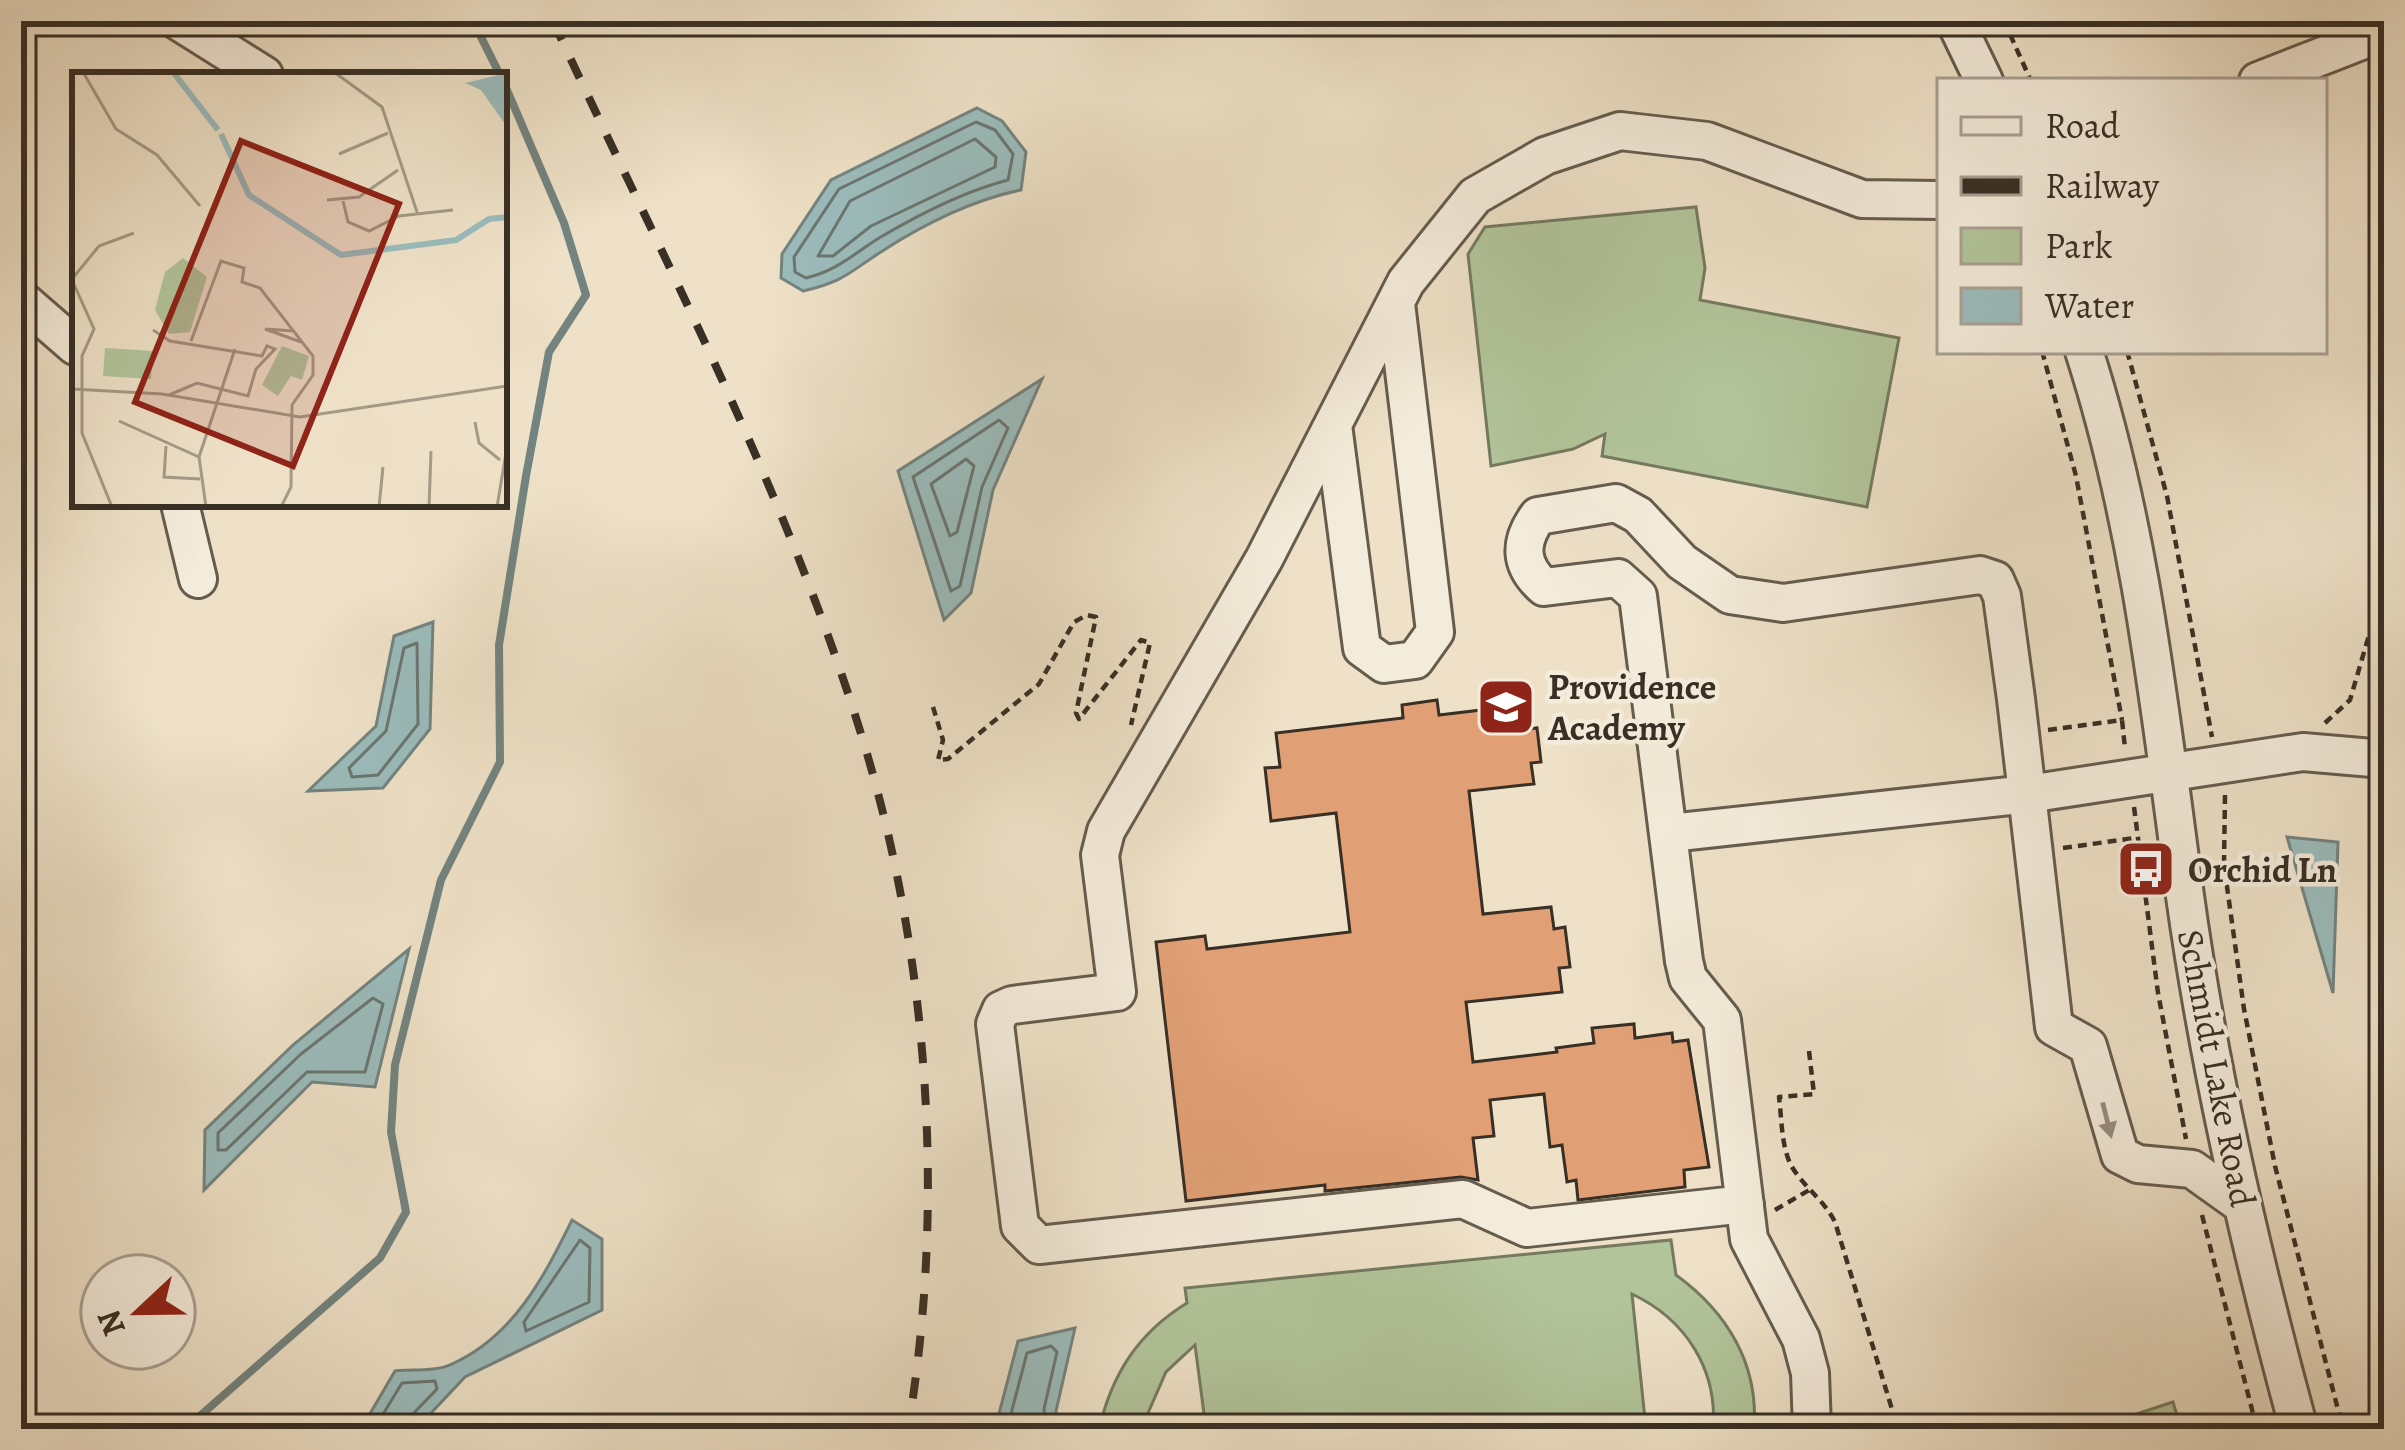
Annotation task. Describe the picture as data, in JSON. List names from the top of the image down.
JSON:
{
  "streets": {
    "street": ["Schmidt Lake Road"]
  },
  "places": {
    "school or university": ["Providence Academy"],
    "bus stop": ["Orchid Ln"]
  },
  "legend": [
    "Road",
    "Railway",
    "Park",
    "Water"
  ],
  "north": "left"
}
